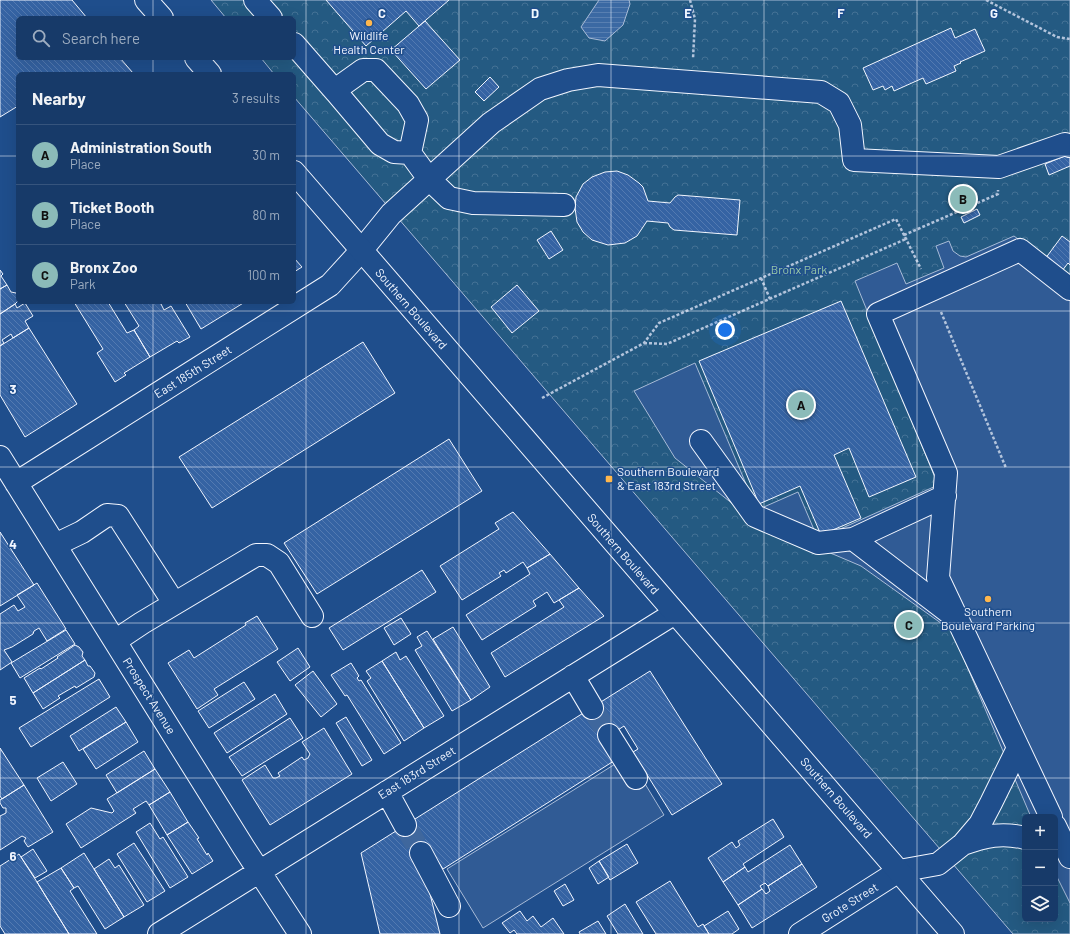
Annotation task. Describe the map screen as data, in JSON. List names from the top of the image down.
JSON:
{
  "streets": {
    "street": [
      "Southern Boulevard",
      "East 185th Street",
      "Prospect Avenue",
      "East 183rd Street",
      "Grote Street"
    ]
  },
  "crossings": [
    ["Southern Boulevard", "East 185th Street"],
    ["Southern Boulevard", "East 183rd Street"],
    ["Southern Boulevard", "Grote Street"],
    ["East 185th Street", "Prospect Avenue"],
    ["Prospect Avenue", "East 183rd Street"]
  ],
  "parks": ["Bronx Park"],
  "places": {
    "other": ["Wildlife Health Center", "Southern Boulevard Parking"],
    "transit": ["Southern Boulevard & East 183rd Street"]
  },
  "page": {
    "search": "Search here",
    "heading": ["Nearby", "3 results"],
    "list": [
      {
        "mark": "A",
        "name": "Administration South",
        "note": "Place",
        "value": "30 m"
      },
      {
        "mark": "B",
        "name": "Ticket Booth",
        "note": "Place",
        "value": "80 m"
      },
      {
        "mark": "C",
        "name": "Bronx Zoo",
        "note": "Park",
        "value": "100 m"
      }
    ],
    "pins": ["B", "A", "C"],
    "map_buttons": ["+", "−"]
  },
  "grid": {
    "columns": [
      "C",
      "D",
      "E",
      "F",
      "G"
    ],
    "rows": [
      "3",
      "4",
      "5",
      "6"
    ]
  }
}
